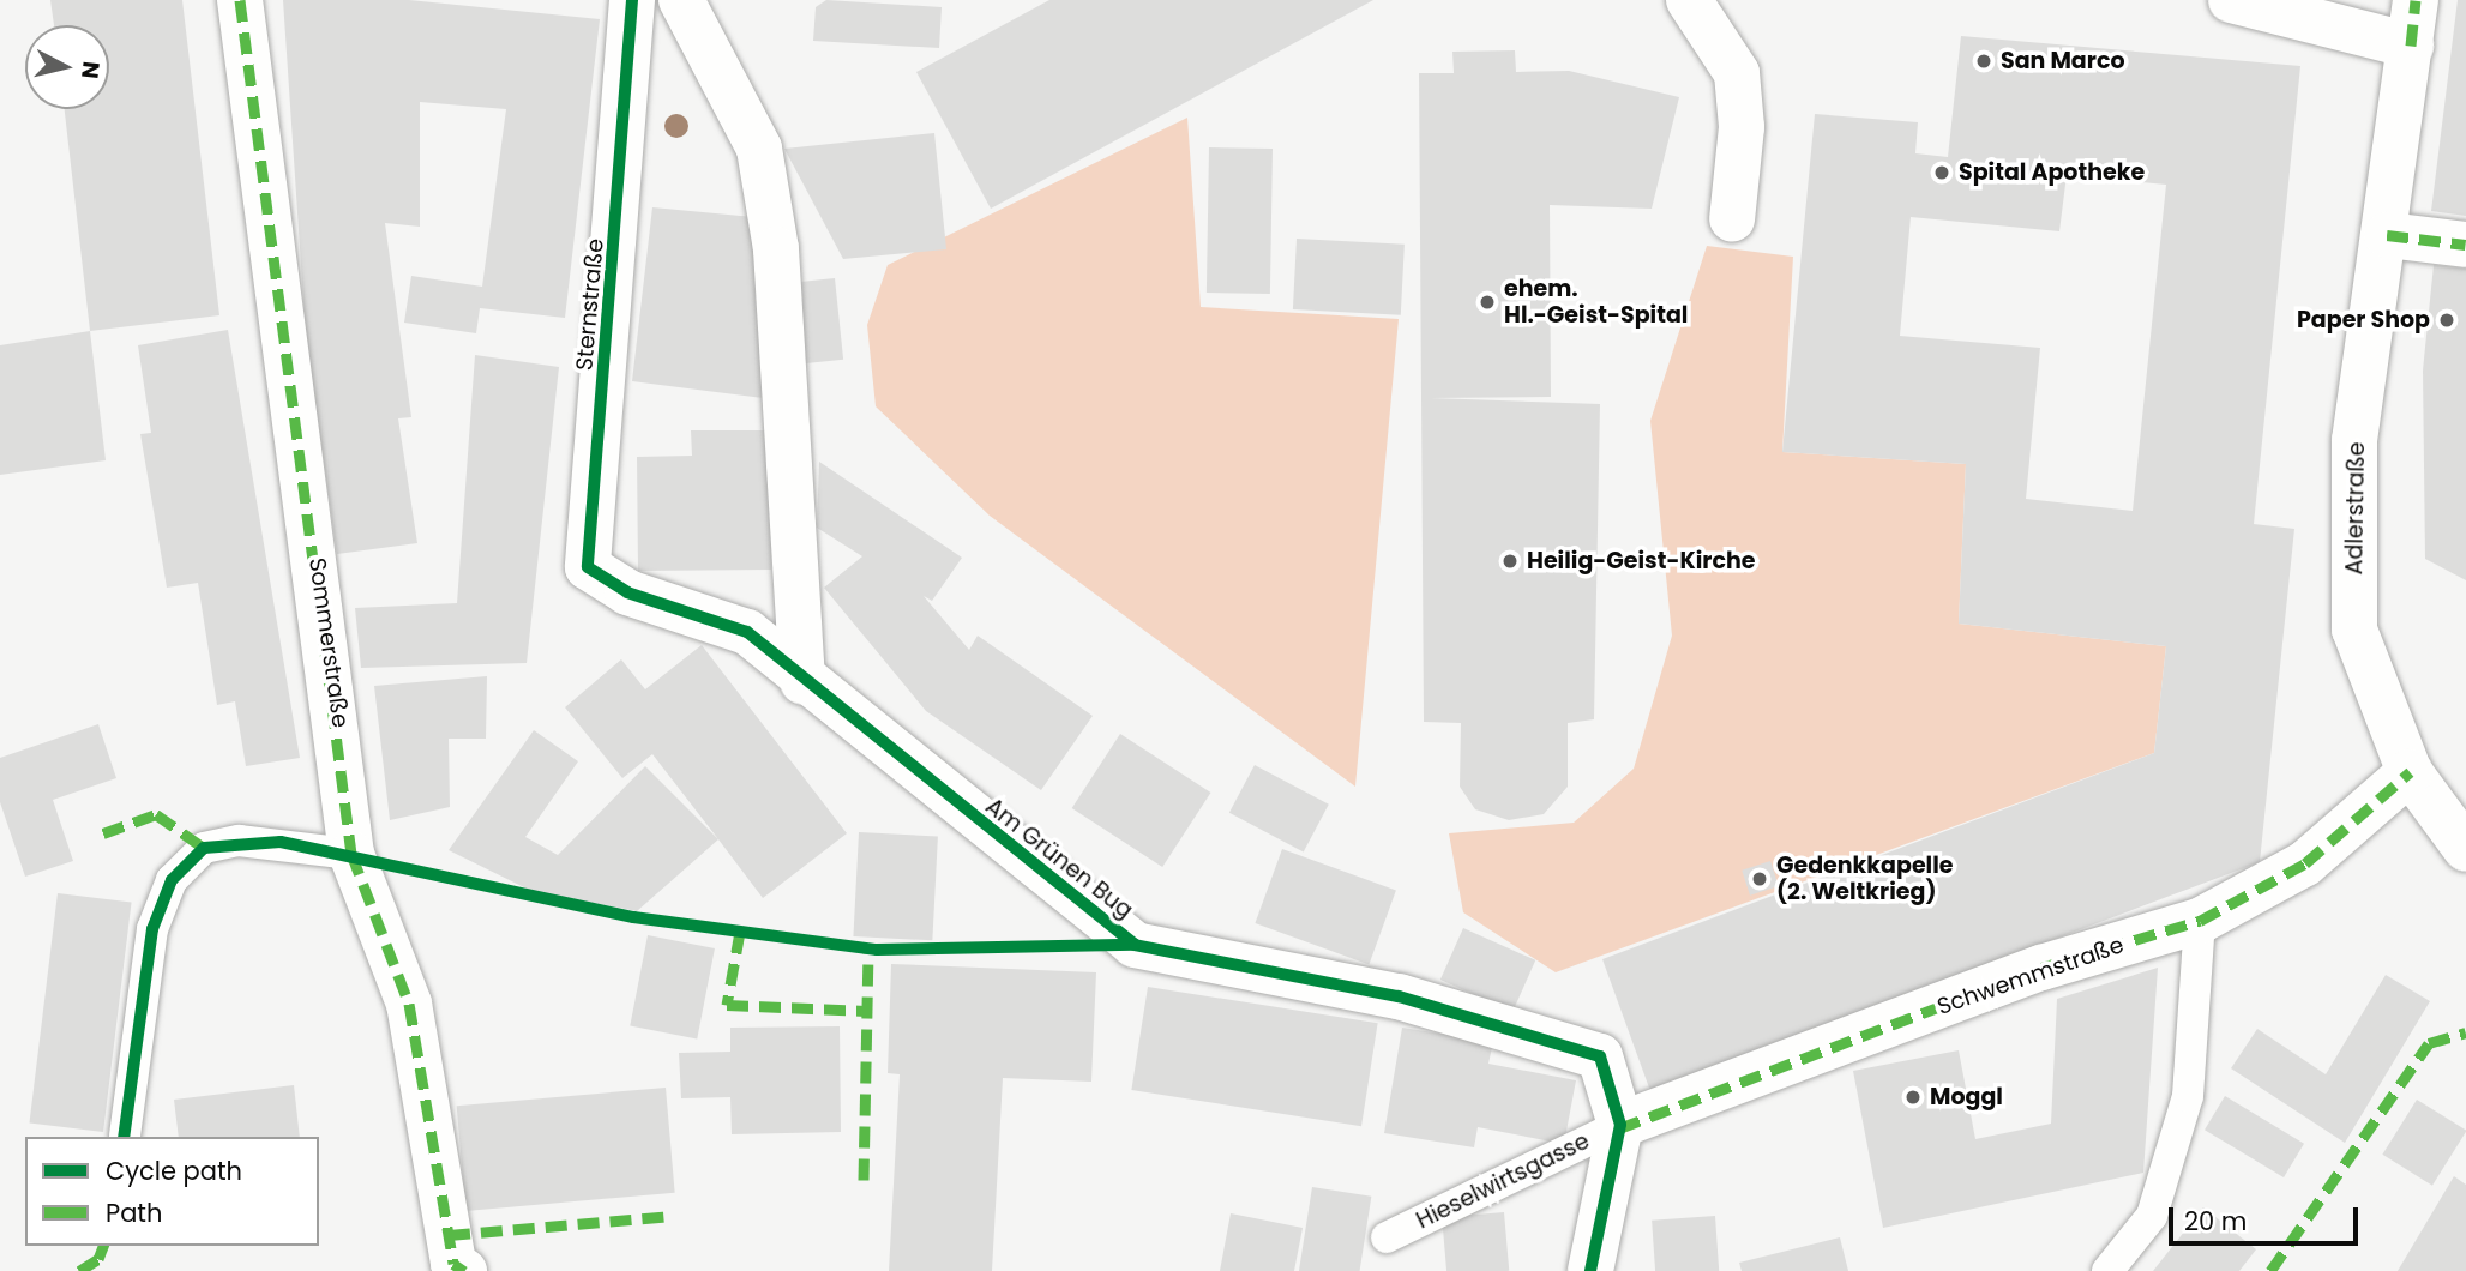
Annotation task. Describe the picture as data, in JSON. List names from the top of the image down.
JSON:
{
  "streets": {
    "street": [
      "Sternstraße",
      "Adlerstraße",
      "Sommerstraße",
      "Am Grünen Bug",
      "Schwemmstraße"
    ],
    "lane": ["Hieselwirtsgasse"]
  },
  "crossings": [
    ["Sternstraße", "Am Grünen Bug"],
    ["Adlerstraße", "Schwemmstraße"],
    ["Am Grünen Bug", "Schwemmstraße"],
    ["Am Grünen Bug", "Hieselwirtsgasse"],
    ["Schwemmstraße", "Hieselwirtsgasse"]
  ],
  "places": [
    "San Marco",
    "Spital Apotheke",
    "ehem. Hl.-Geist-Spital",
    "Paper Shop",
    "Heilig-Geist-Kirche",
    "Gedenkkapelle (2. Weltkrieg)",
    "Moggl"
  ],
  "legend": ["Cycle path", "Path"],
  "scale_bar": "20 m",
  "north": "right"
}
